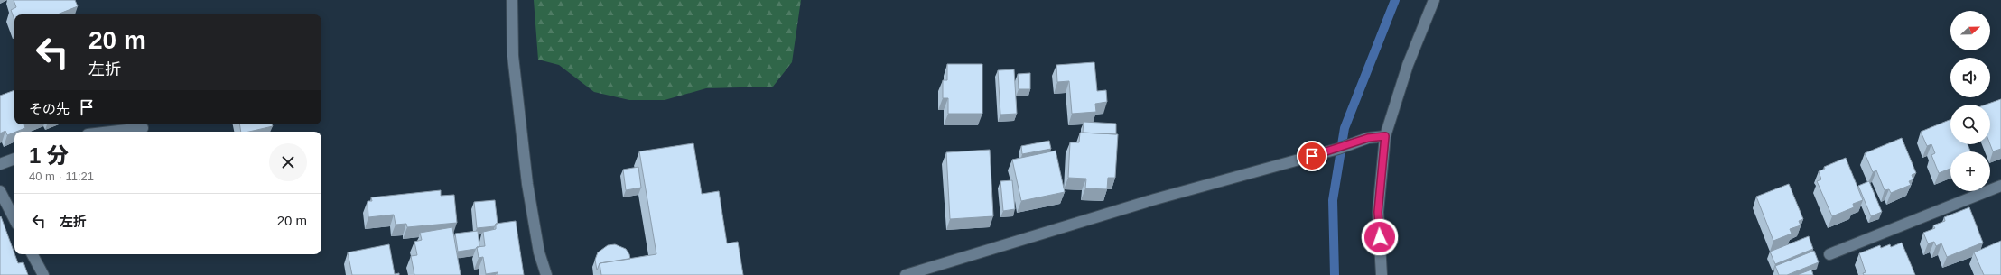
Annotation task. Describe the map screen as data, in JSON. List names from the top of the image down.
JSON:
{
  "north": "right",
  "page": {
    "map_buttons": "+",
    "turn": ["20 m", "左折"],
    "then": "その先",
    "heading": ["1 分", "40 m · 11:21"],
    "list": [
      {
        "name": "左折",
        "value": "20 m"
      }
    ]
  }
}
